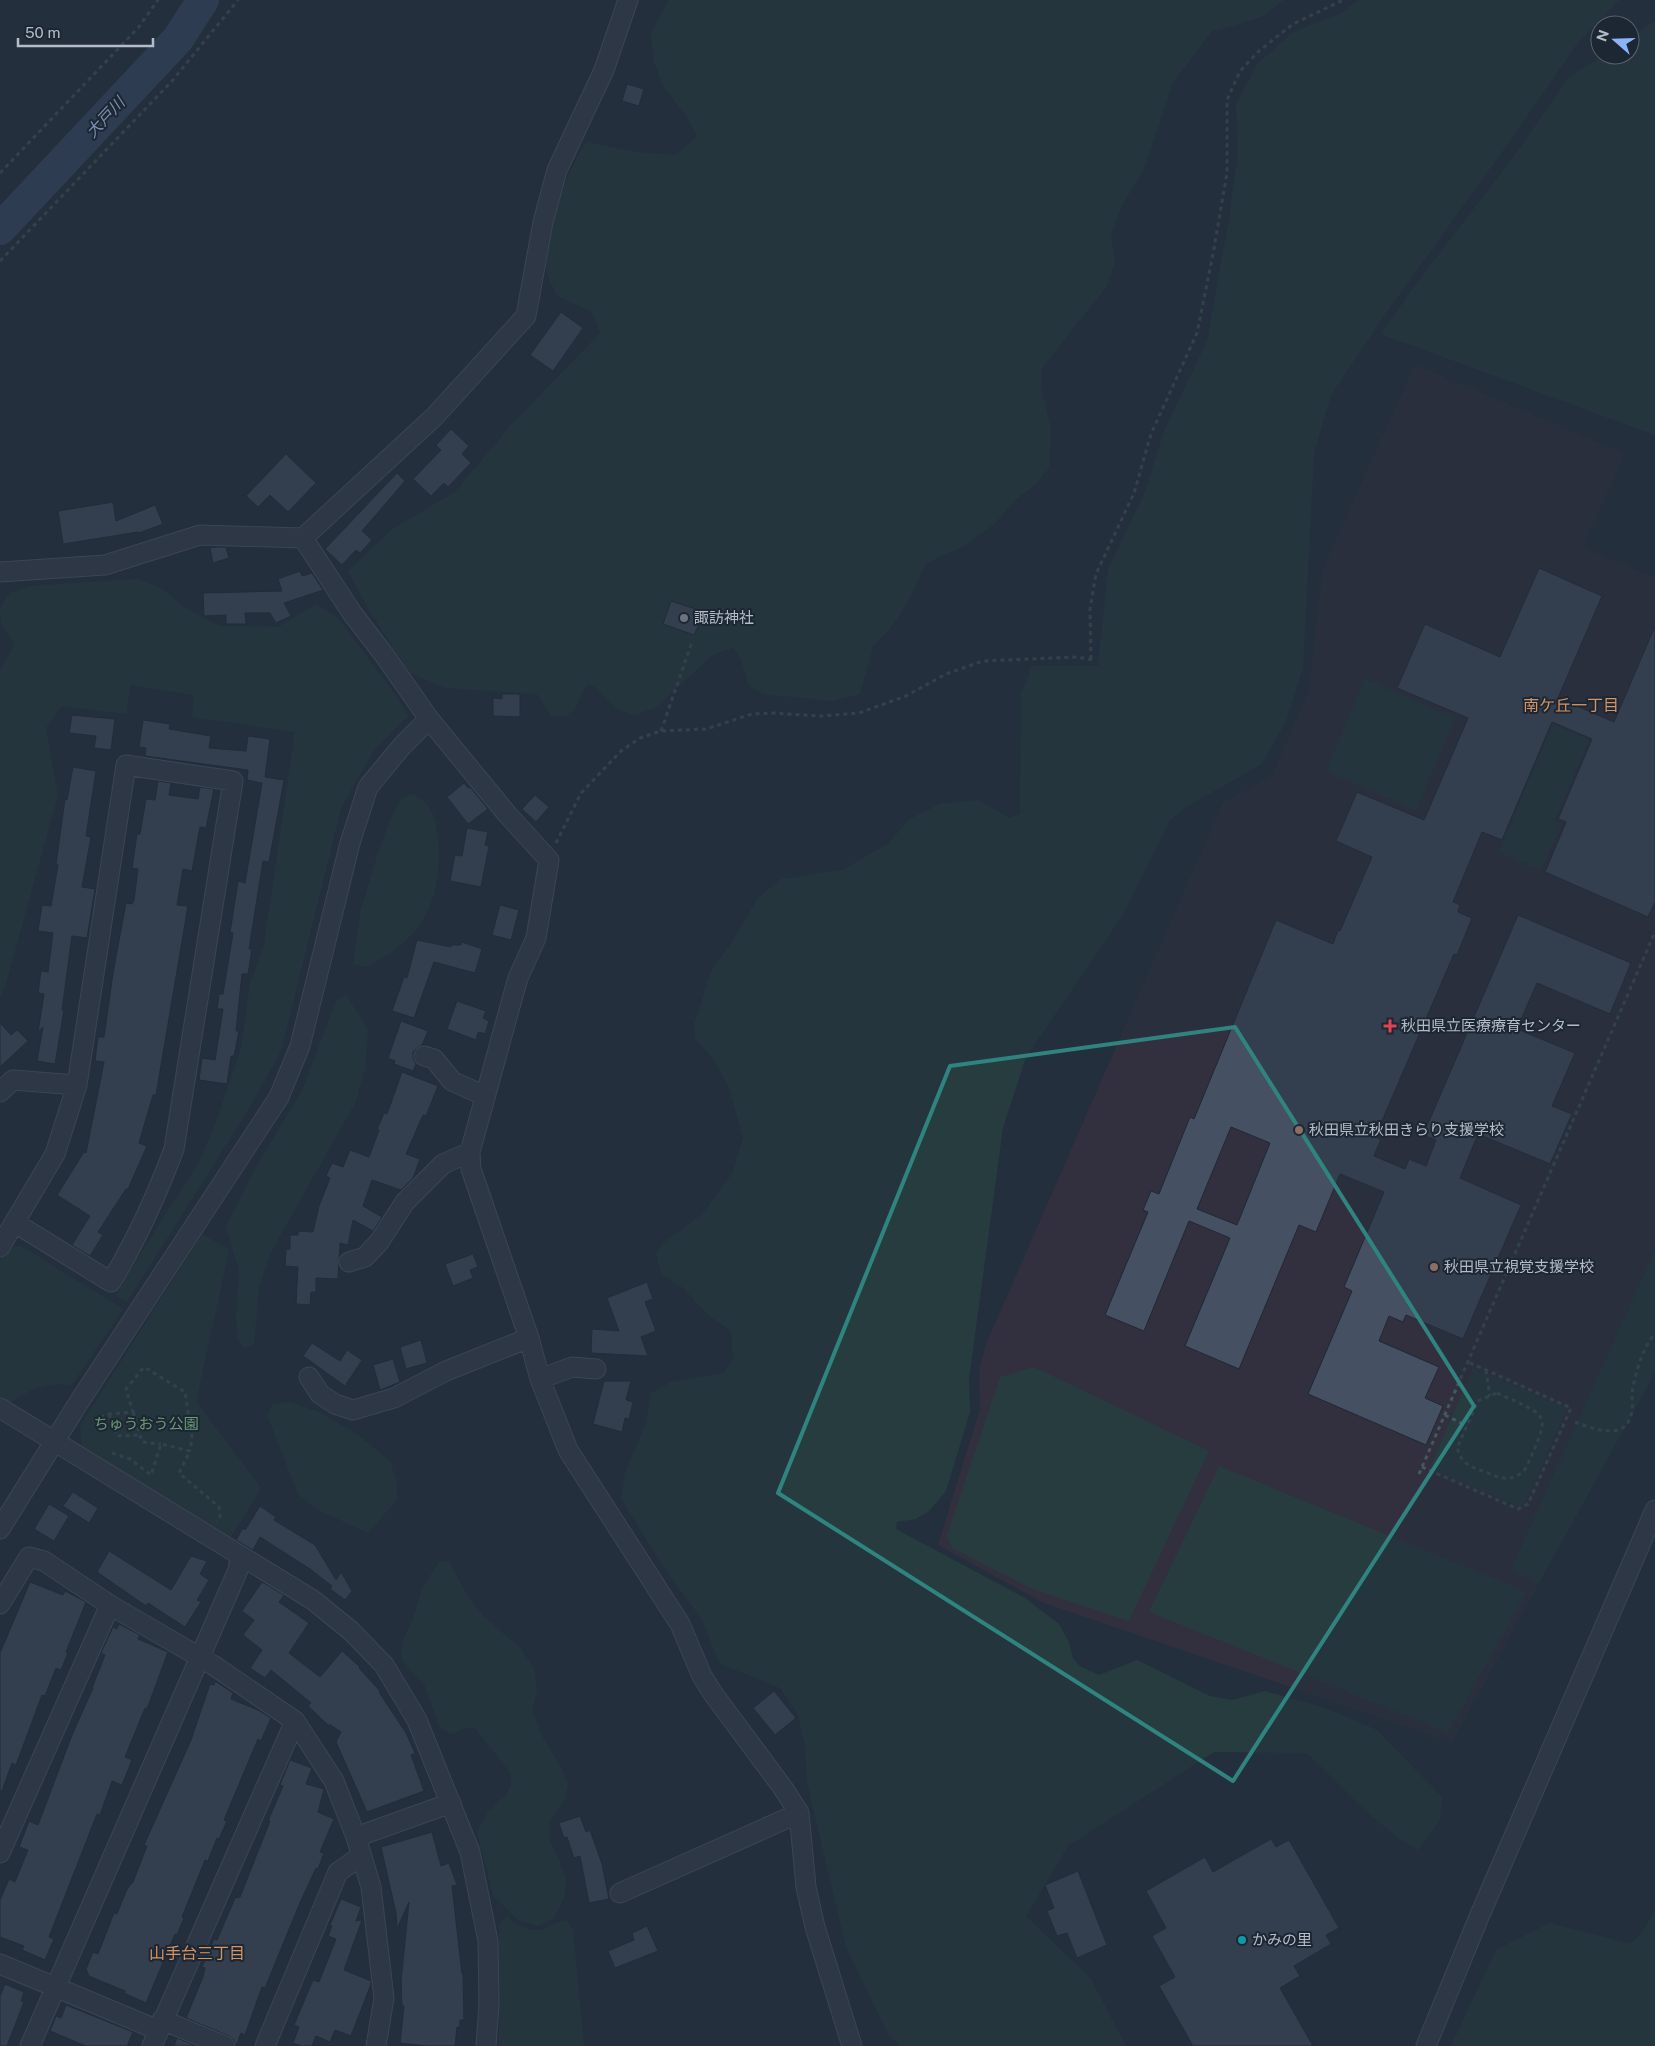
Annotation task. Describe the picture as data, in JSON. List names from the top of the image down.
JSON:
{
  "districts": ["南ケ丘一丁目", "山手台三丁目"],
  "water": ["大戸川"],
  "parks": ["ちゅうおう公園"],
  "places": {
    "other": [
      "諏訪神社",
      "秋田県立秋田きらり支援学校",
      "秋田県立視覚支援学校",
      "かみの里"
    ],
    "health": ["秋田県立医療療育センター"]
  },
  "scale_bar": "50 m",
  "north": "left"
}
